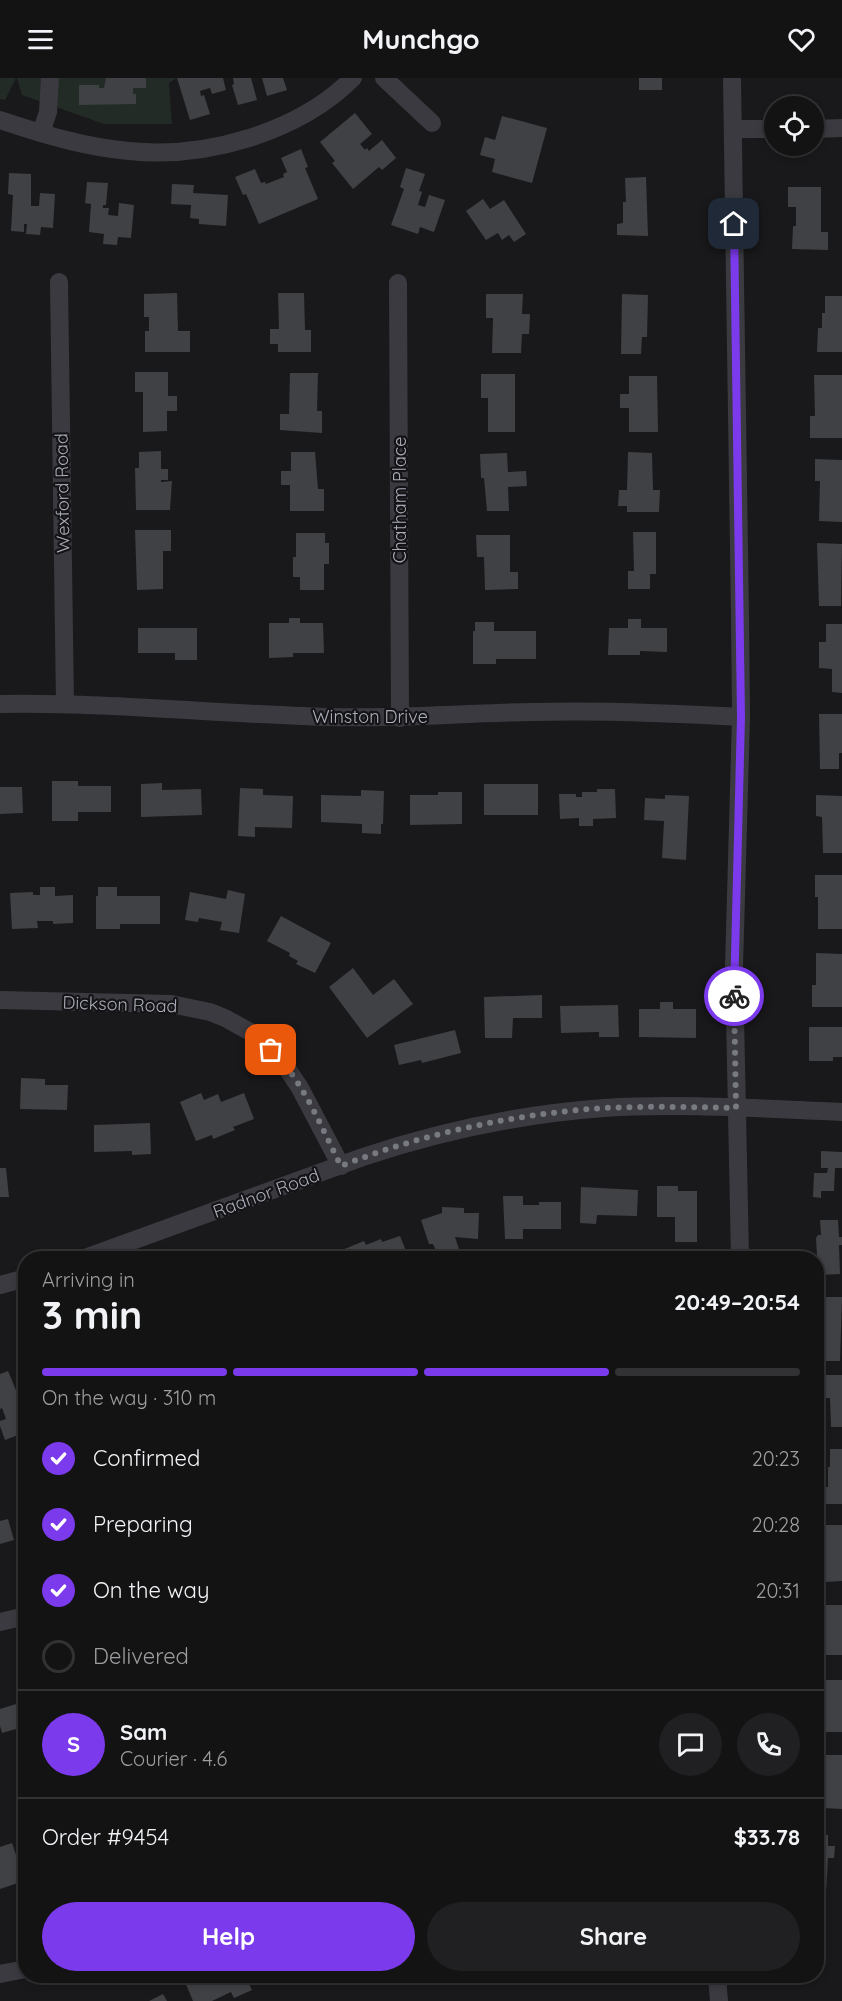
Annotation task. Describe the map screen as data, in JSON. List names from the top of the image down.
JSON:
{
  "streets": {
    "street": [
      "Wexford Road",
      "Chatham Place",
      "Winston Drive",
      "Dickson Road",
      "Radnor Road"
    ]
  },
  "crossings": [
    ["Wexford Road", "Winston Drive"],
    ["Chatham Place", "Winston Drive"],
    ["Dickson Road", "Radnor Road"]
  ],
  "page": {
    "header": "Munchgo",
    "heading": ["3 min", "Arriving in", "20:49–20:54"],
    "panel": [
      "Sam",
      "Courier · 4.6",
      "Order #9454",
      "$33.78"
    ],
    "bar": "On the way · 310 m",
    "list": [
      ["Confirmed", "20:23"],
      ["Preparing", "20:28"],
      ["On the way", "20:31"],
      "Delivered"
    ],
    "round": "S",
    "buttons": ["Help", "Share"]
  }
}
